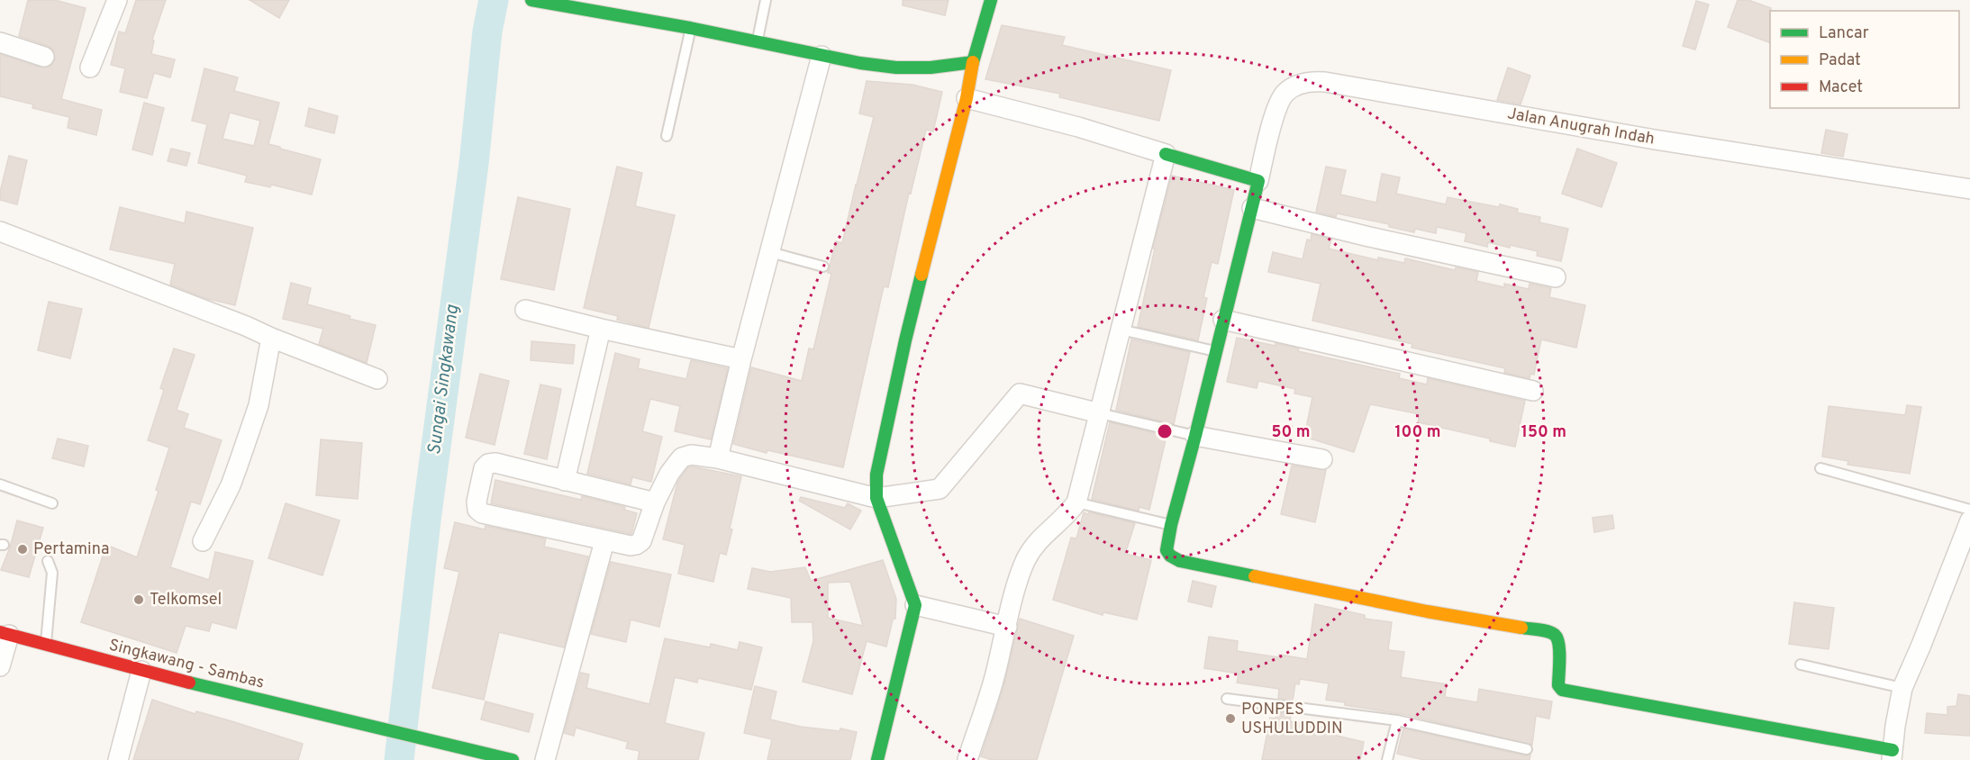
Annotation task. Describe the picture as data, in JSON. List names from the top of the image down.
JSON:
{
  "streets": {
    "main road": ["Singkawang - Sambas"],
    "street": ["Jalan Anugrah Indah"]
  },
  "water": ["Sungai Singkawang"],
  "places": ["Pertamina", "Telkomsel", "PONPES USHULUDDIN"],
  "legend": ["Lancar", "Padat", "Macet"],
  "rings": ["50 m", "100 m", "150 m"]
}
